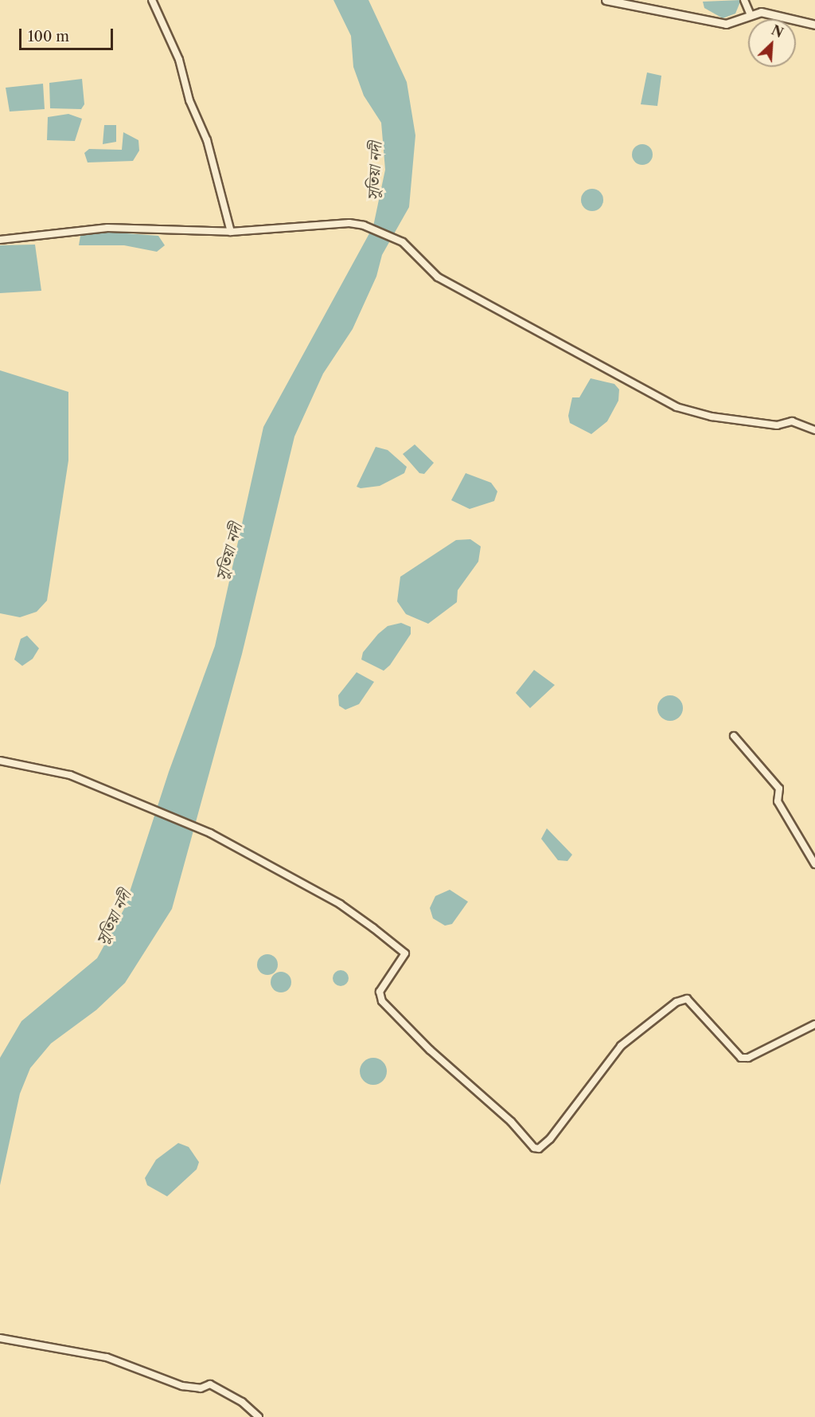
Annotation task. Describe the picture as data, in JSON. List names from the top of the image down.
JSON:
{
  "water": ["সুতিয়া নদী"],
  "scale_bar": "100 m",
  "north": "top right"
}
